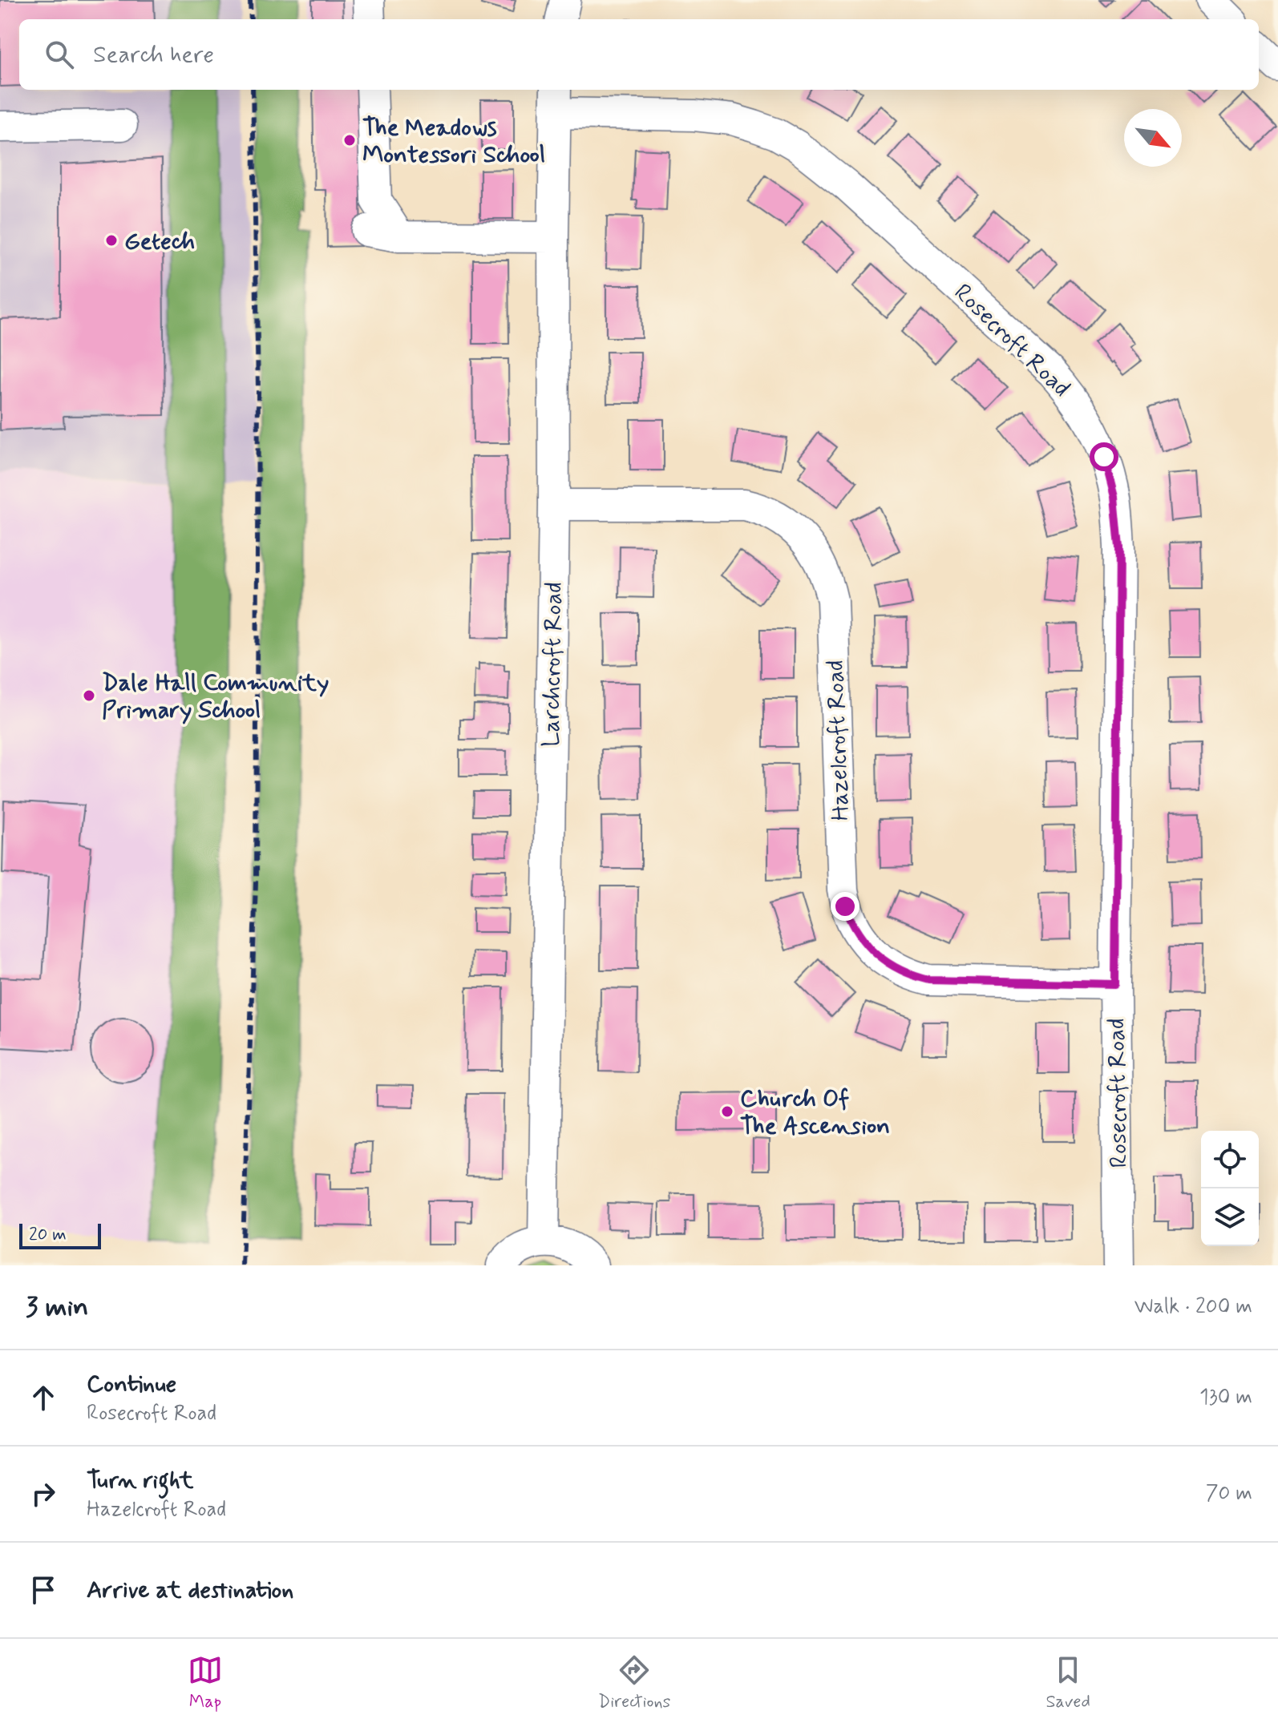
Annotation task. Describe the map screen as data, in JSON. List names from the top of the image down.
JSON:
{
  "streets": {
    "street": ["Rosecroft Road", "Larchcroft Road", "Hazelcroft Road"]
  },
  "crossings": [
    ["Rosecroft Road", "Larchcroft Road"],
    ["Rosecroft Road", "Hazelcroft Road"],
    ["Larchcroft Road", "Hazelcroft Road"]
  ],
  "places": [
    "The Meadows Montessori School",
    "Getech",
    "Dale Hall Community Primary School",
    "Church Of The Ascension"
  ],
  "scale_bar": "20 m",
  "north": "bottom right",
  "page": {
    "search": "Search here",
    "scale": "20 m",
    "heading": ["3 min", "Walk · 200 m"],
    "list": [
      ["Continue", "Rosecroft Road", "130 m"],
      ["Turn right", "Hazelcroft Road", "70 m"],
      "Arrive at destination"
    ],
    "nav": ["Map", "Directions", "Saved"]
  }
}
